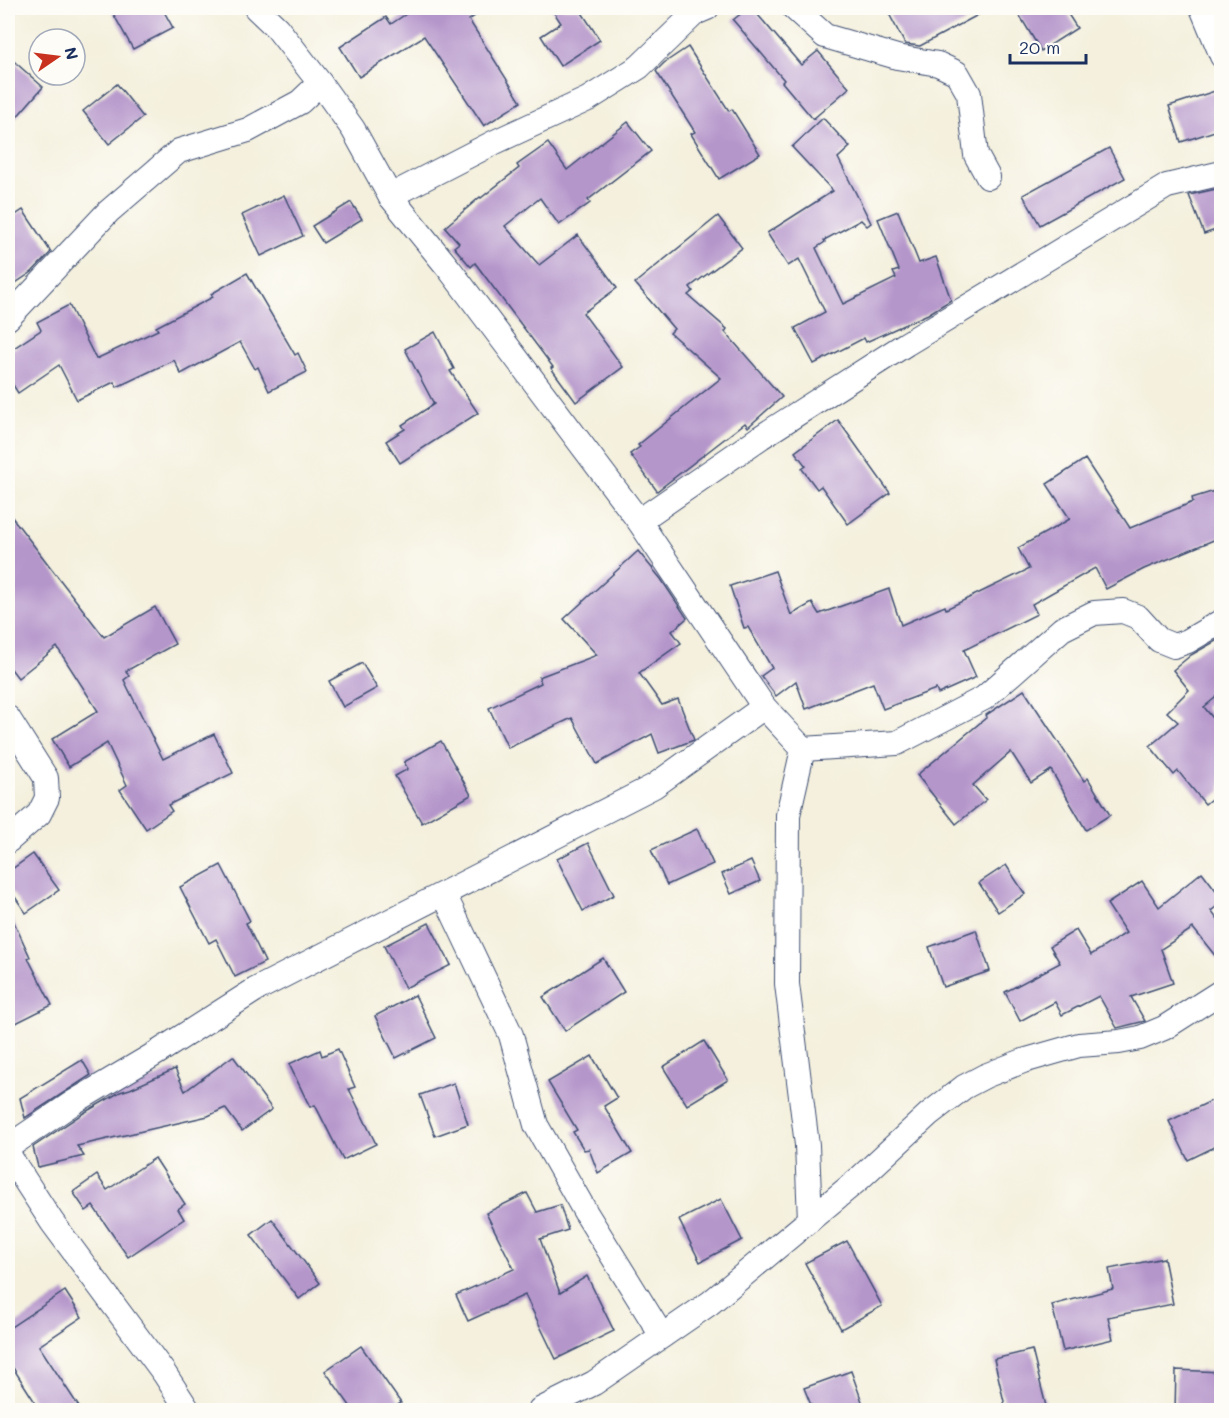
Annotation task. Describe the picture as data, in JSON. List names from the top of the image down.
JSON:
{
  "scale_bar": "20 m",
  "north": "right"
}
